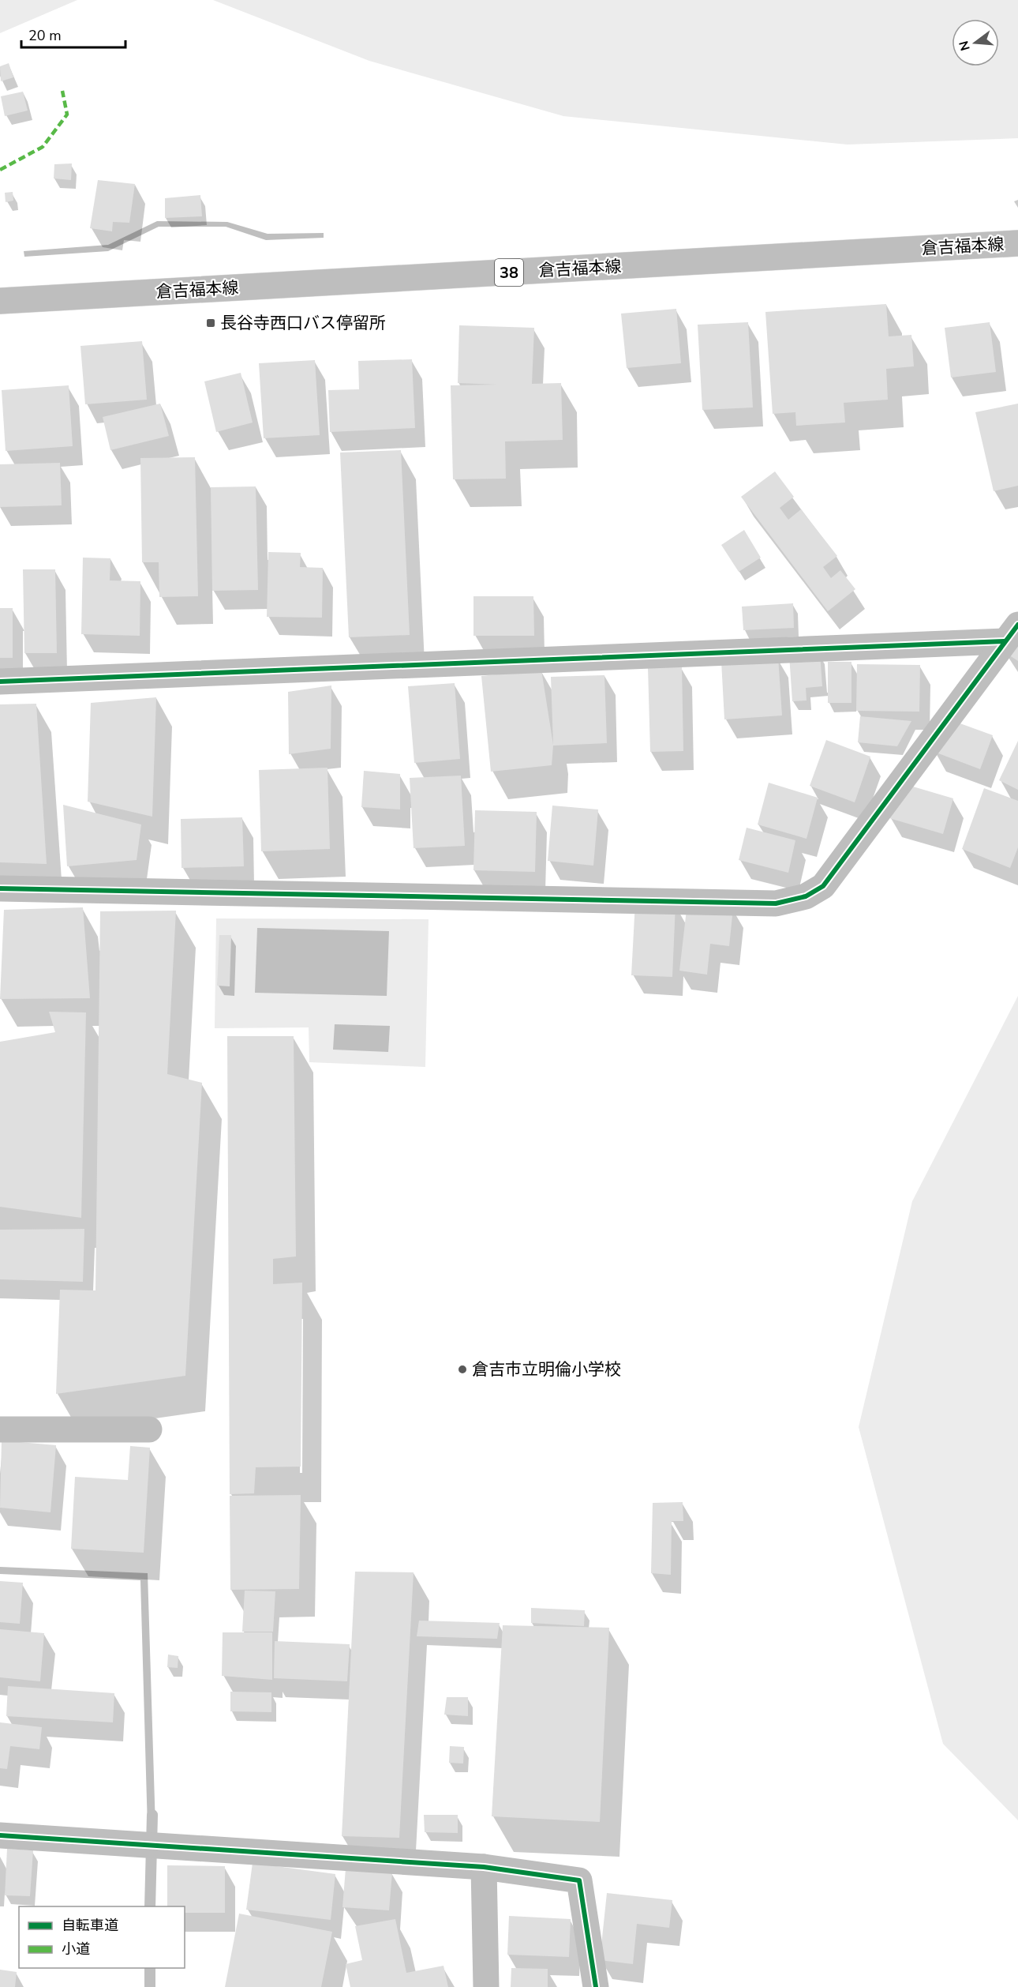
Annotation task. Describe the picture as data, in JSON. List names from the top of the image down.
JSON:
{
  "streets": {
    "street": ["倉吉福本線", "38"]
  },
  "places": {
    "transit": ["長谷寺西口バス停留所"],
    "other": ["倉吉市立明倫小学校"]
  },
  "legend": ["自転車道", "小道"],
  "scale_bar": "20 m",
  "north": "left"
}
